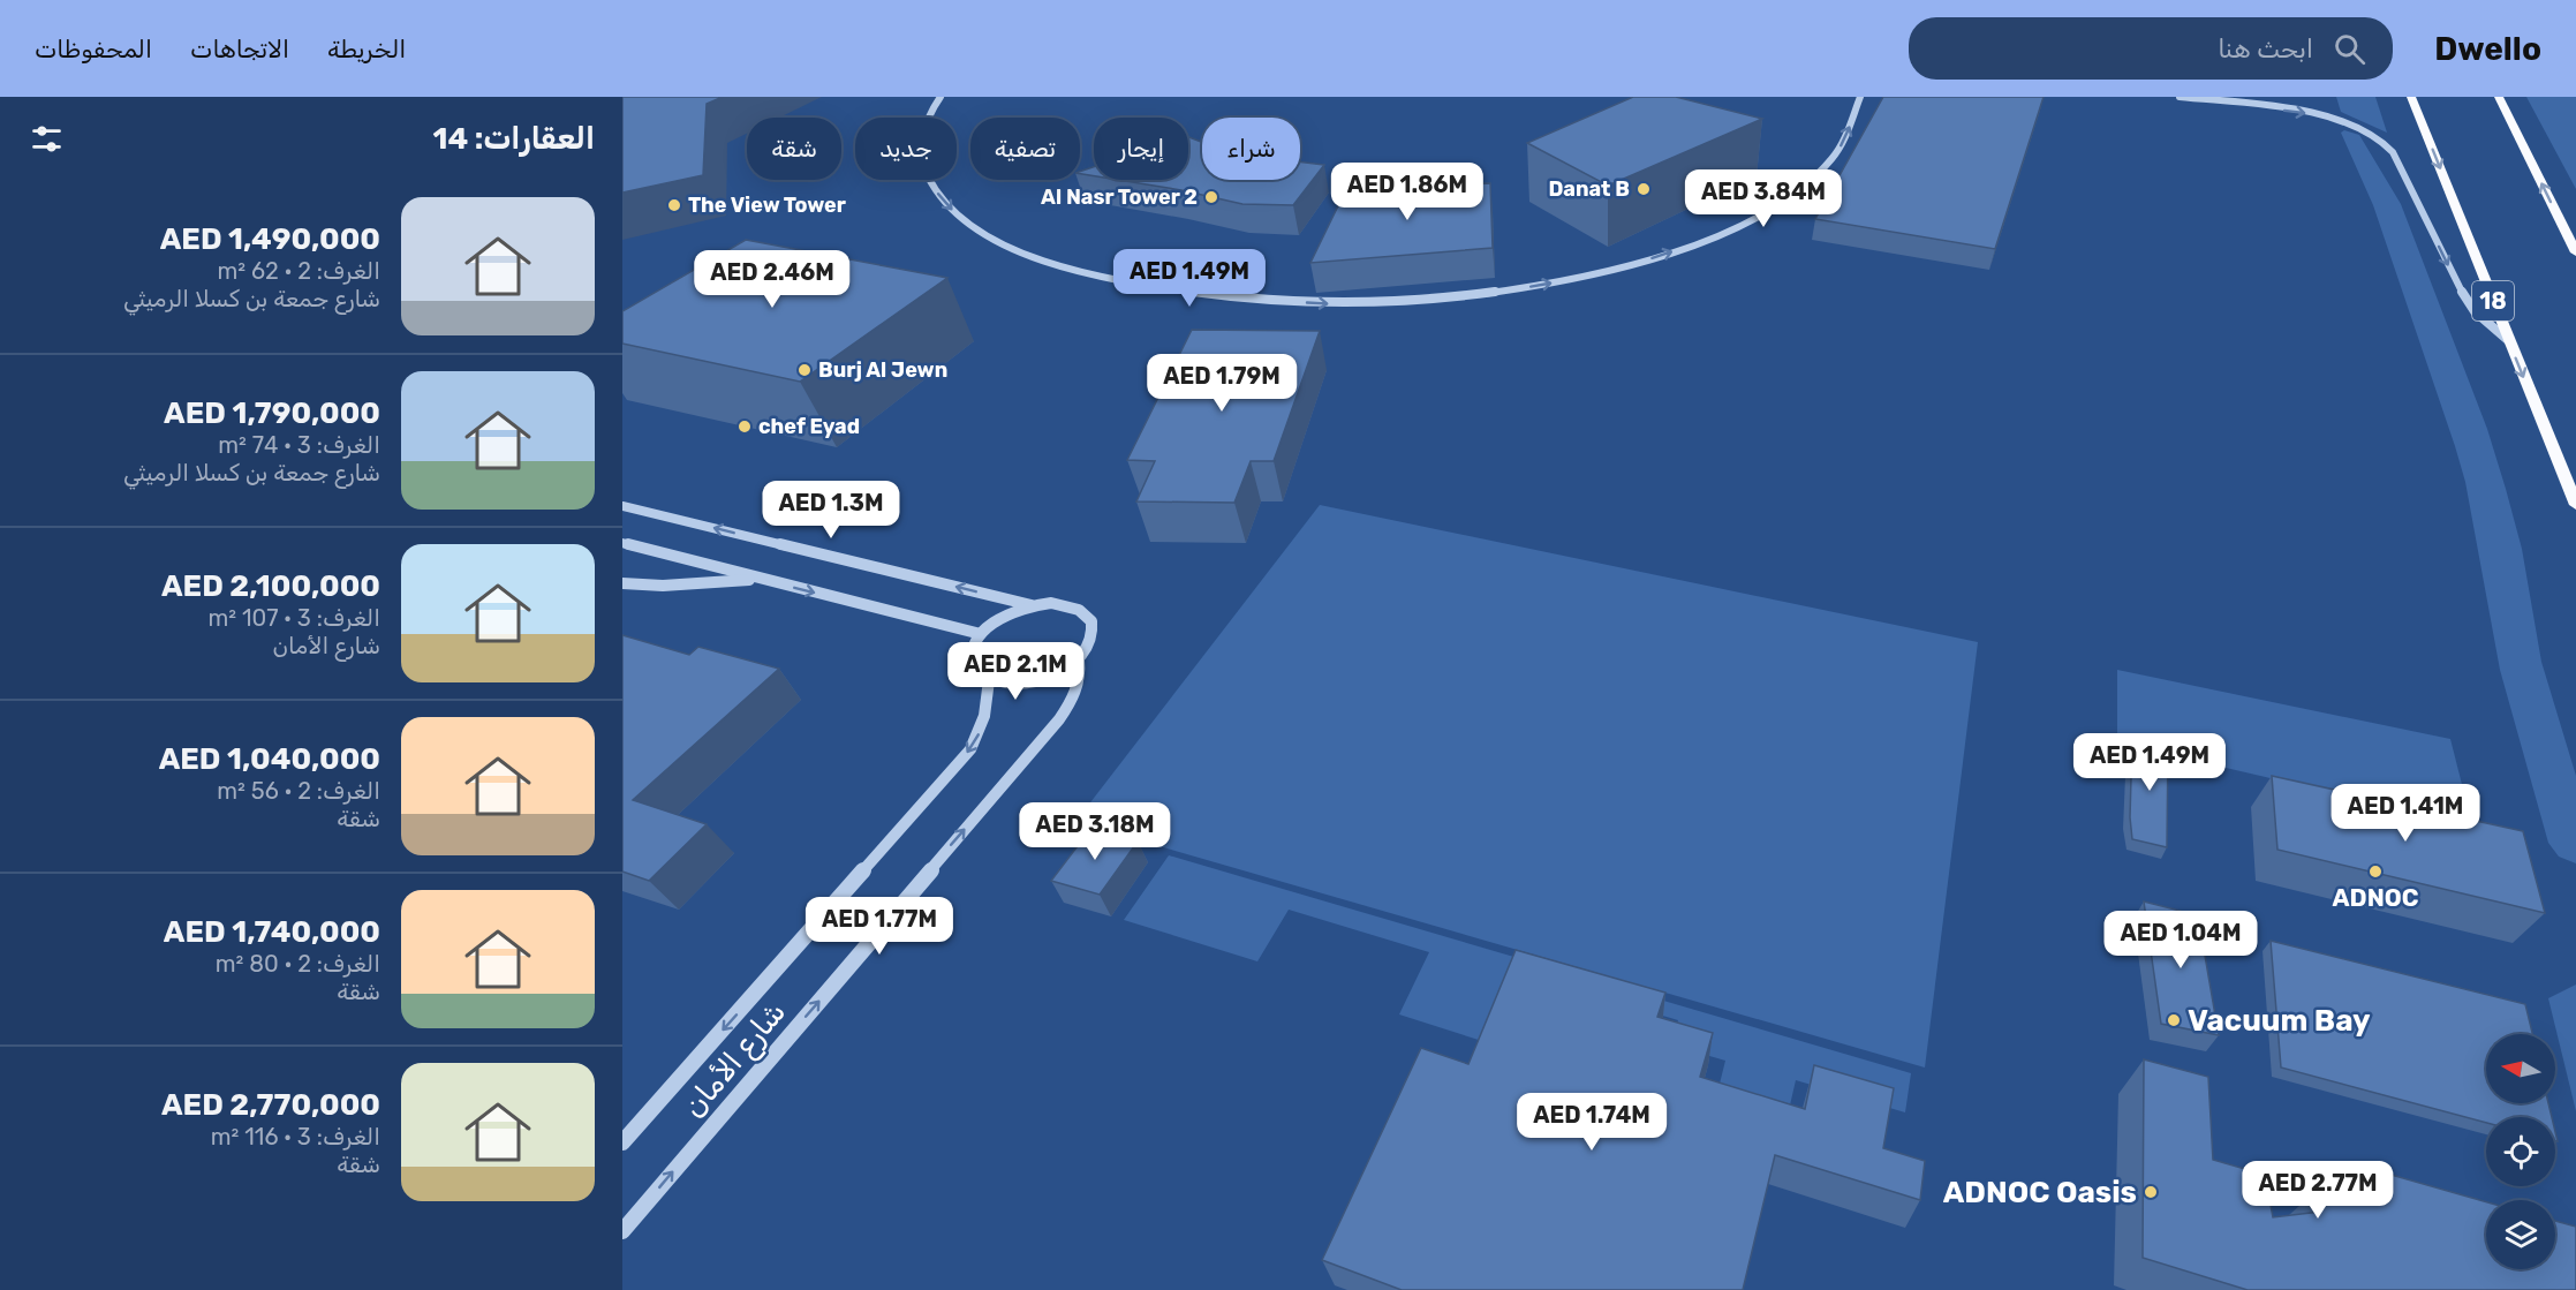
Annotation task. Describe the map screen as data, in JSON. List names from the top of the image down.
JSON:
{
  "streets": {
    "main road": ["18"],
    "street": ["شارع الأمان"]
  },
  "places": [
    "Danat B",
    "Al Nasr Tower 2",
    "The View Tower",
    "Burj Al Jewn",
    "chef Eyad",
    "ADNOC",
    "Vacuum Bay",
    "ADNOC Oasis"
  ],
  "north": "left",
  "page": {
    "header": "Dwello",
    "search": "ابحث هنا",
    "nav": ["الخريطة", "الاتجاهات", "المحفوظات"],
    "heading": "العقارات: 14",
    "chip": [
      "شراء",
      "إيجار",
      "تصفية",
      "جديد",
      "شقة"
    ],
    "price": [
      "AED 1.86M",
      "AED 3.84M",
      "AED 1.49M",
      "AED 2.46M",
      "AED 1.79M",
      "AED 1.3M",
      "AED 2.1M",
      "AED 1.49M",
      "AED 1.41M",
      "AED 3.18M",
      "AED 1.77M",
      "AED 1.04M",
      "AED 1.74M",
      "AED 2.77M"
    ],
    "list": [
      {
        "name": "AED 1,490,000",
        "note": "الغرف: 2 · 62 m² · شارع جمعة بن كسلا الرميثي"
      },
      {
        "name": "AED 1,790,000",
        "note": "الغرف: 3 · 74 m² · شارع جمعة بن كسلا الرميثي"
      },
      {
        "name": "AED 2,100,000",
        "note": "الغرف: 3 · 107 m² · شارع الأمان"
      },
      {
        "name": "AED 1,040,000",
        "note": "الغرف: 2 · 56 m² · شقة"
      },
      {
        "name": "AED 1,740,000",
        "note": "الغرف: 2 · 80 m² · شقة"
      },
      {
        "name": "AED 2,770,000",
        "note": "الغرف: 3 · 116 m² · شقة"
      }
    ]
  }
}
